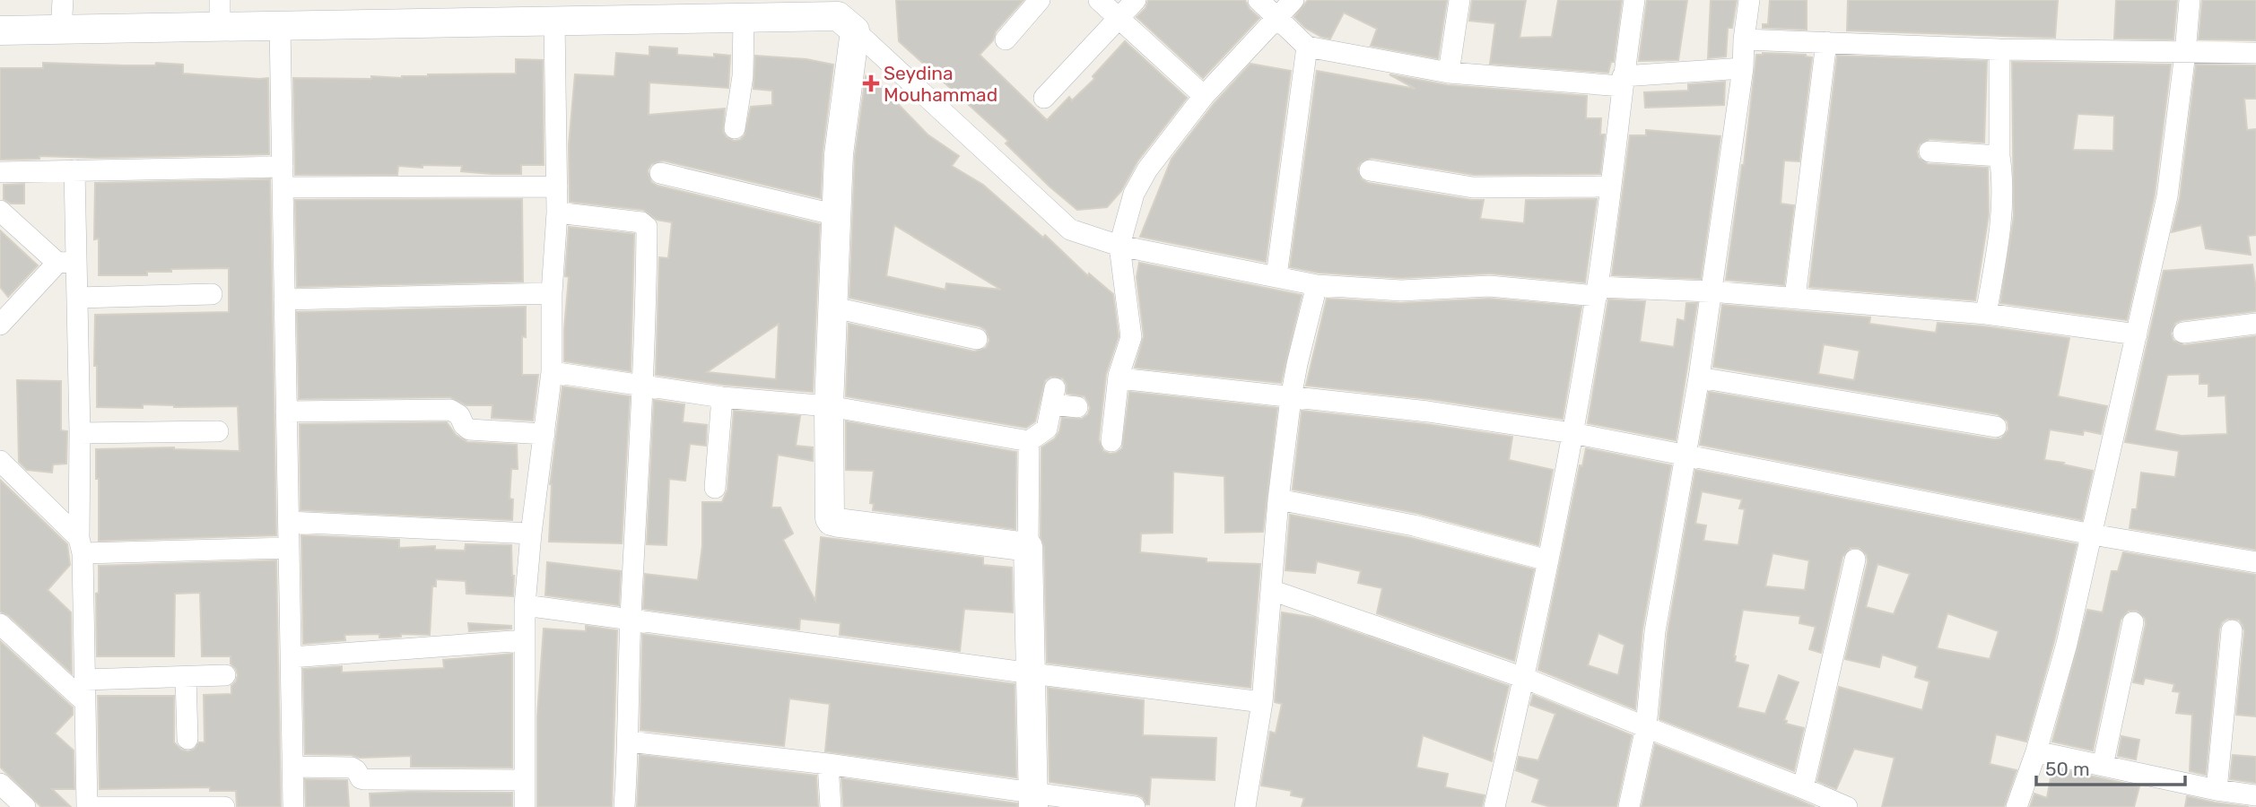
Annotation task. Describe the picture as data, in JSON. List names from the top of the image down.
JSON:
{
  "places": {
    "health": ["Seydina Mouhammad"]
  },
  "scale_bar": "50 m"
}
